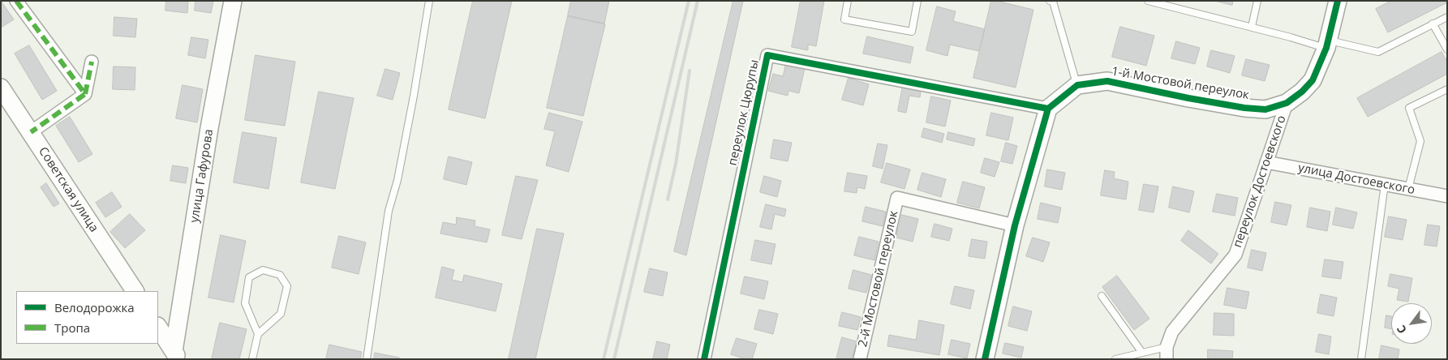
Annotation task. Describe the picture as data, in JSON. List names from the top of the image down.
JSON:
{
  "streets": {
    "street": [
      "1-й Мостовой переулок",
      "переулок Цюрупы",
      "улица Гафурова",
      "улица Достоевского",
      "переулок Достоевского",
      "Советская улица",
      "2-й Мостовой переулок"
    ]
  },
  "crossings": [
    ["1-й Мостовой переулок", "переулок Достоевского"],
    ["улица Достоевского", "переулок Достоевского"]
  ],
  "legend": ["Велодорожка", "Тропа"],
  "north": "bottom left"
}
